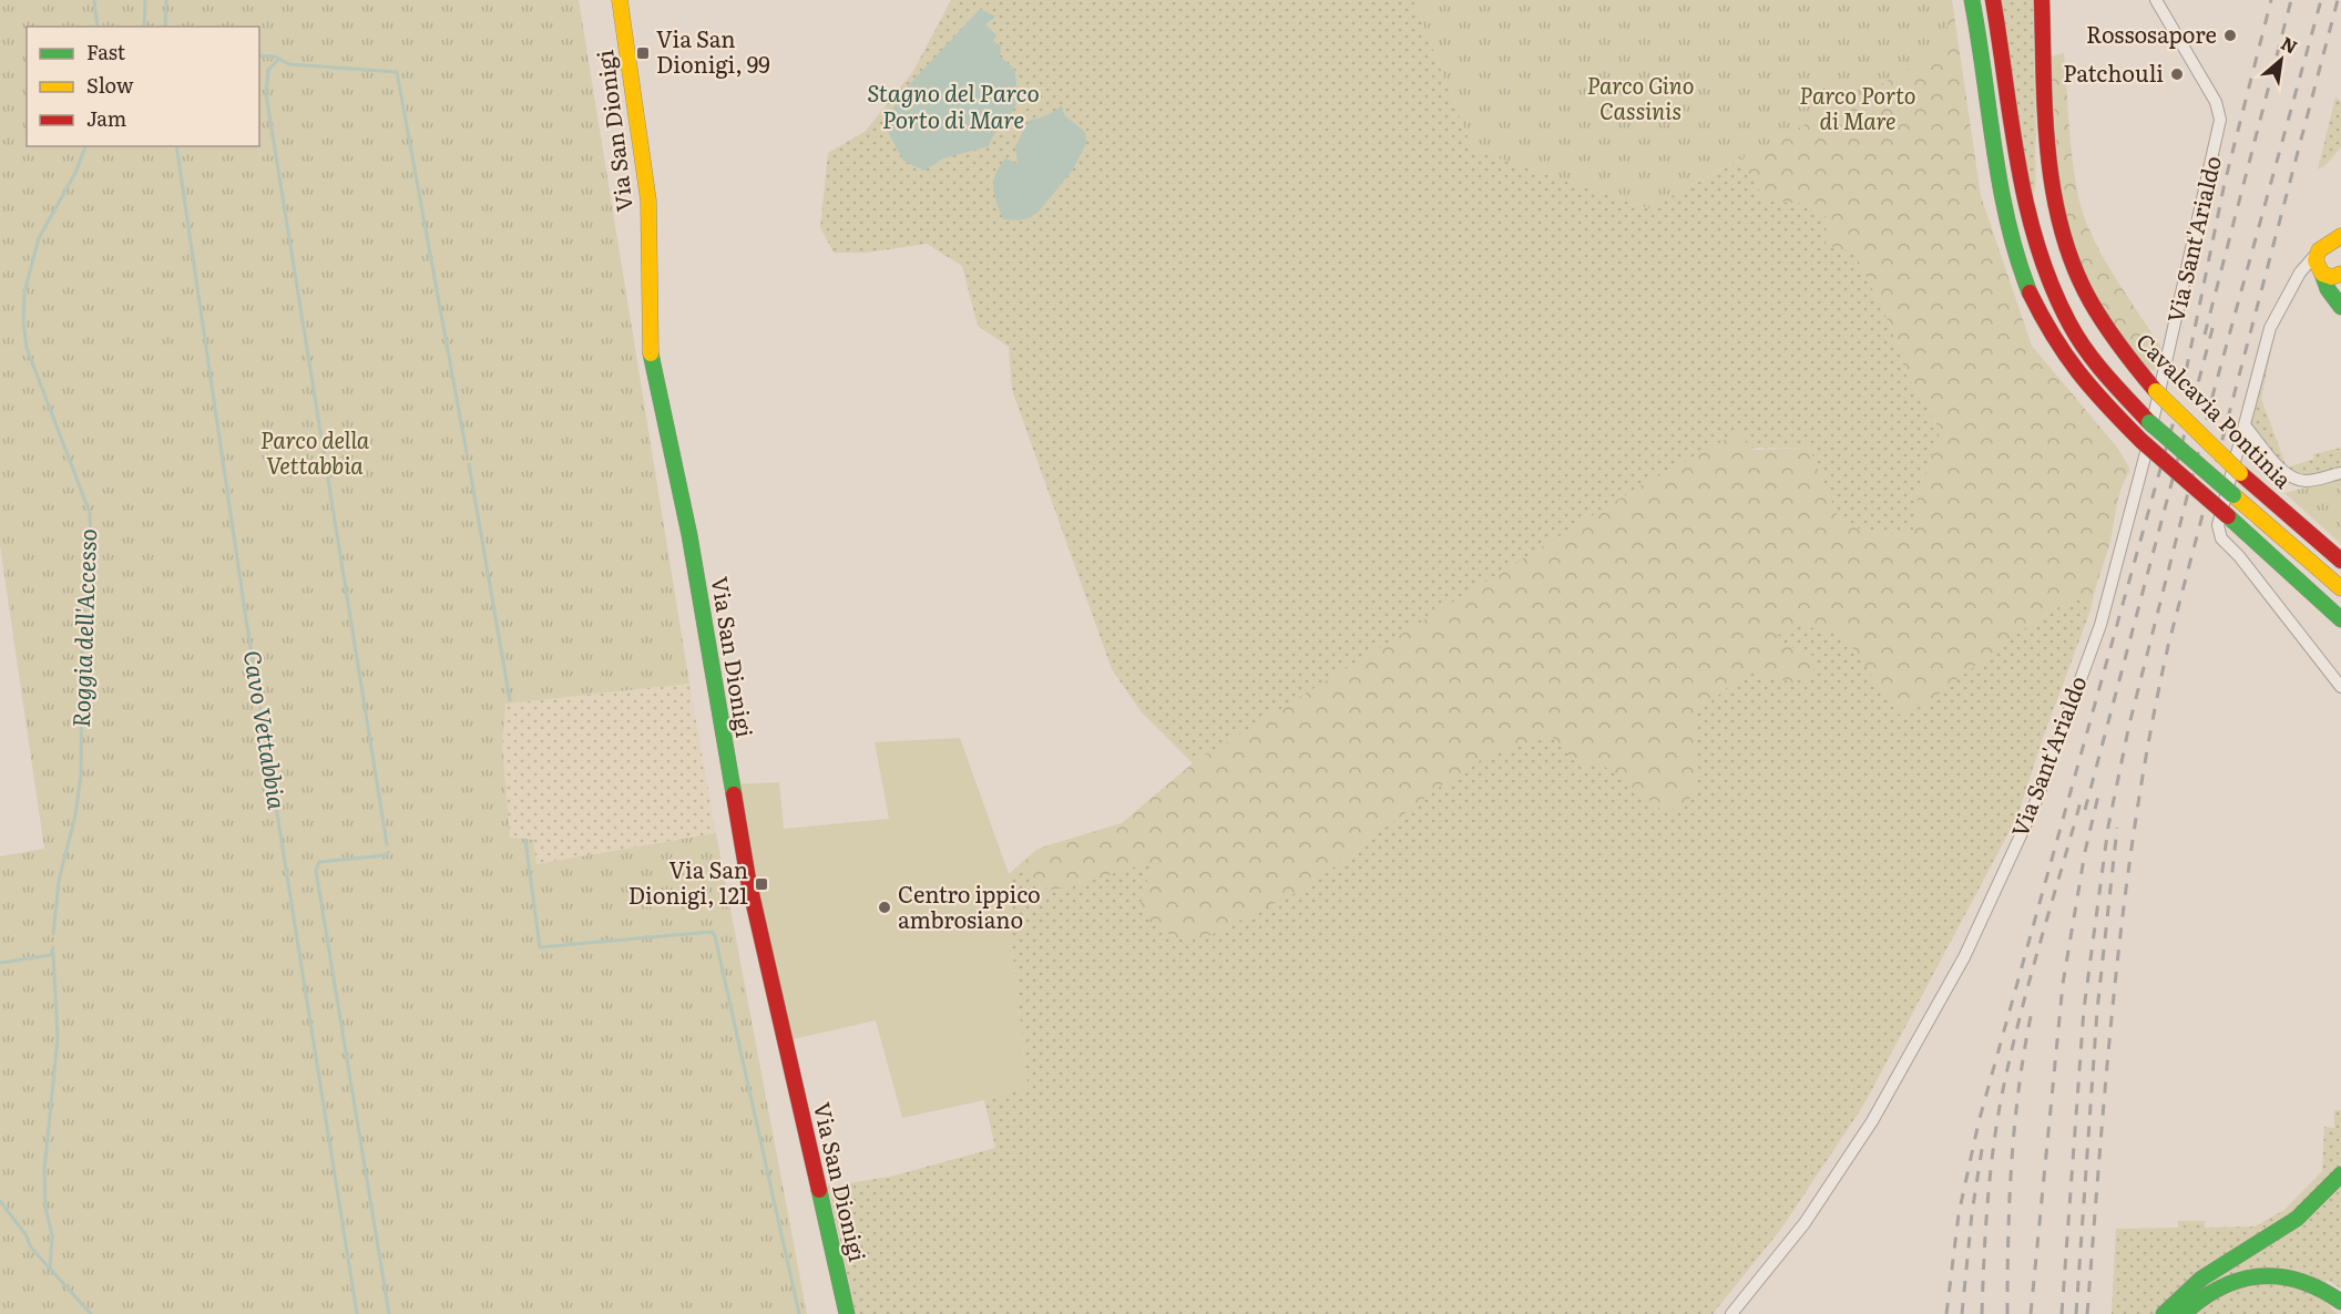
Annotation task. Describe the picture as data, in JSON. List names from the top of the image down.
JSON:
{
  "streets": {
    "main road": ["Via San Dionigi", "Cavalcavia Pontinia"],
    "street": ["Via Sant'Arialdo"]
  },
  "water": ["Stagno del Parco Porto di Mare", "Roggia dell'Accesso", "Cavo Vettabbia"],
  "parks": ["Parco Gino Cassinis", "Parco Porto di Mare", "Parco della Vettabbia"],
  "places": {
    "other": ["Rossosapore", "Patchouli", "Centro ippico ambrosiano"],
    "transit": ["Via San Dionigi, 99", "Via San Dionigi, 121"]
  },
  "legend": ["Fast", "Slow", "Jam"],
  "north": "top right"
}
